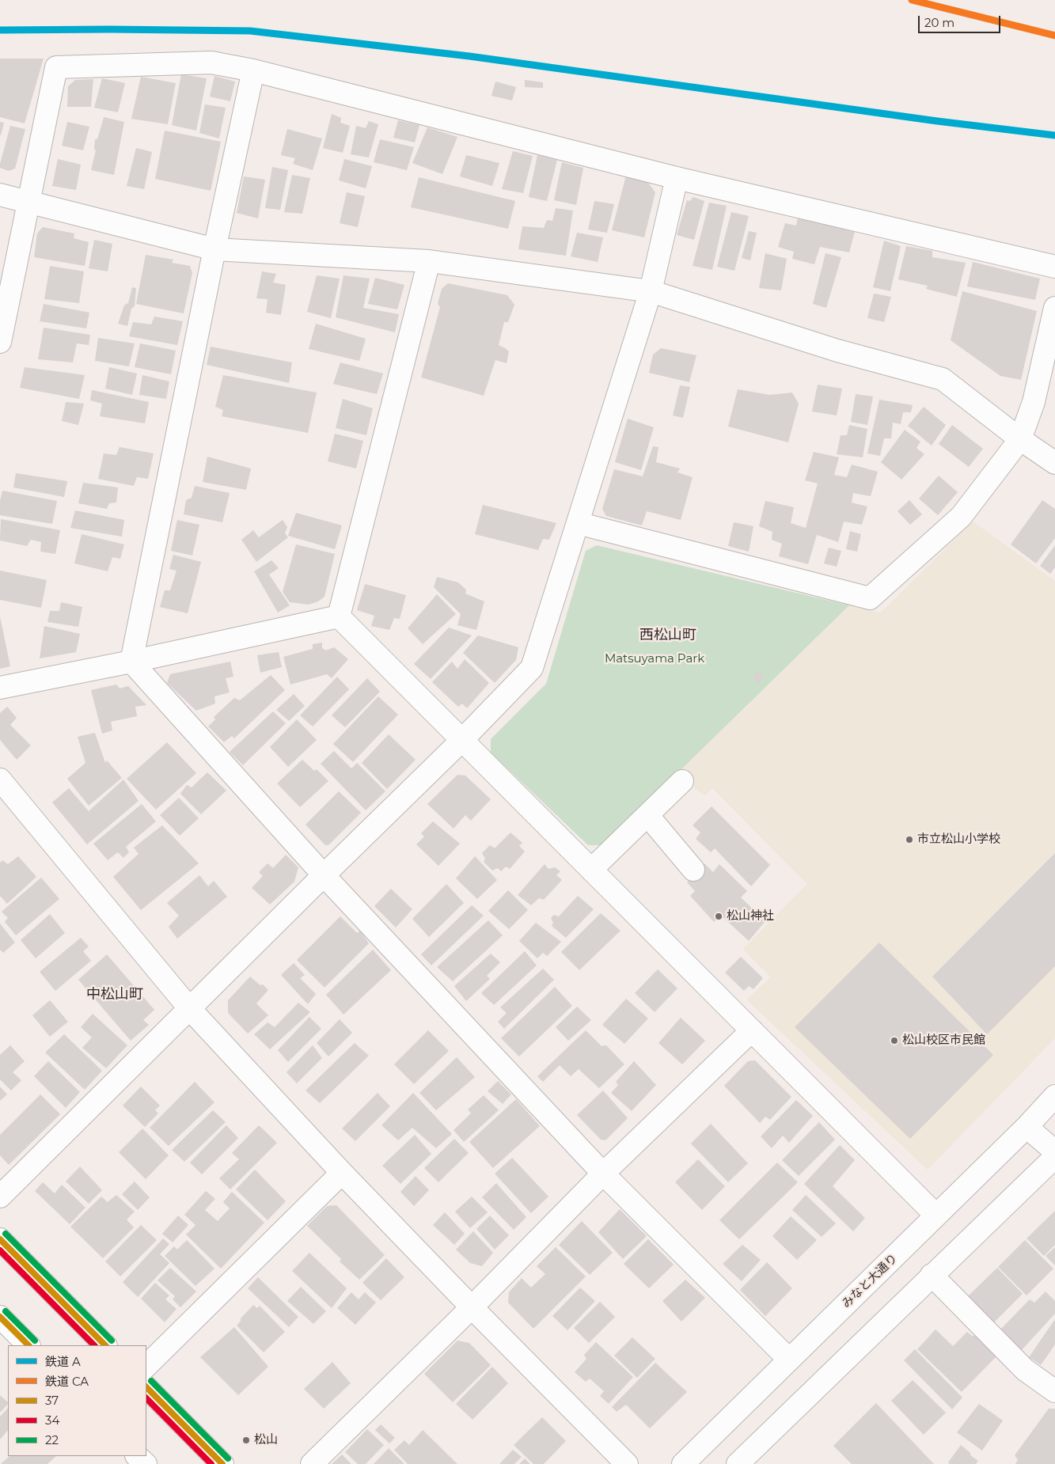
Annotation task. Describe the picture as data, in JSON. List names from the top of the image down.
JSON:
{
  "streets": {
    "main road": ["みなと大通り"]
  },
  "districts": ["西松山町", "中松山町"],
  "parks": ["Matsuyama Park"],
  "places": [
    "市立松山小学校",
    "松山神社",
    "松山校区市民館",
    "松山"
  ],
  "lines": [
    "rail line CA",
    "rail line A",
    "transit line 22",
    "transit line 37",
    "transit line 34"
  ],
  "legend": [
    "鉄道 A",
    "鉄道 CA",
    "37",
    "34",
    "22"
  ],
  "scale_bar": "20 m"
}
